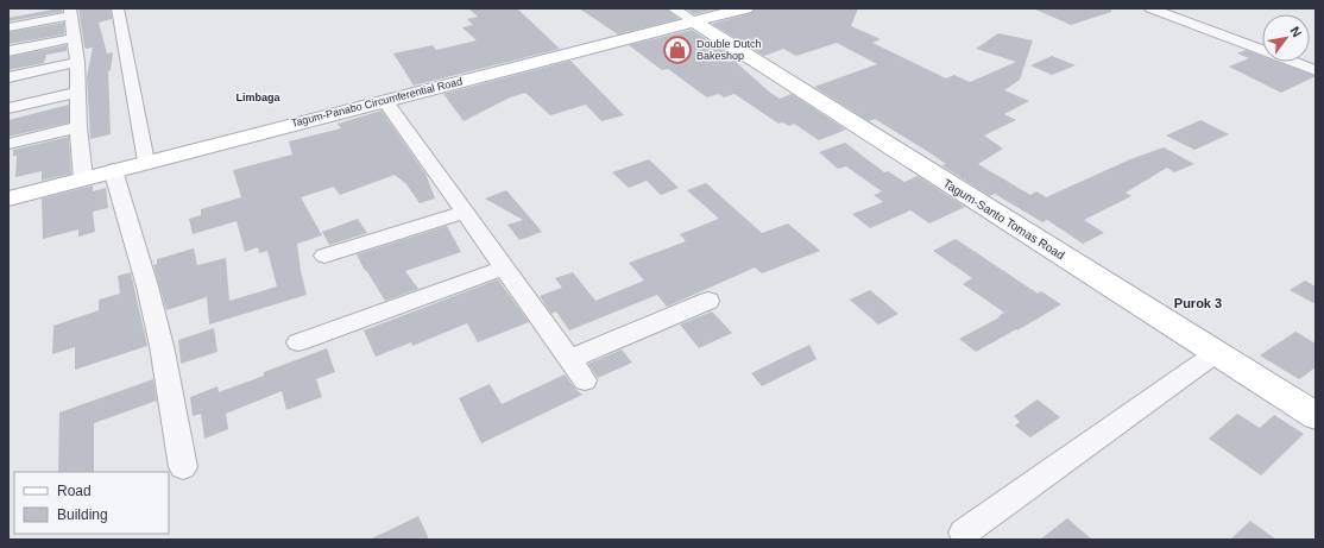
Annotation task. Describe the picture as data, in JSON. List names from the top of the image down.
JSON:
{
  "streets": {
    "main road": ["Tagum-Panabo Circumferential Road", "Tagum-Santo Tomas Road"]
  },
  "crossings": [
    ["Tagum-Panabo Circumferential Road", "Tagum-Santo Tomas Road"]
  ],
  "districts": ["Limbaga", "Purok 3"],
  "places": {
    "shop": ["Double Dutch Bakeshop"]
  },
  "legend": ["Road", "Building"],
  "north": "top right"
}
